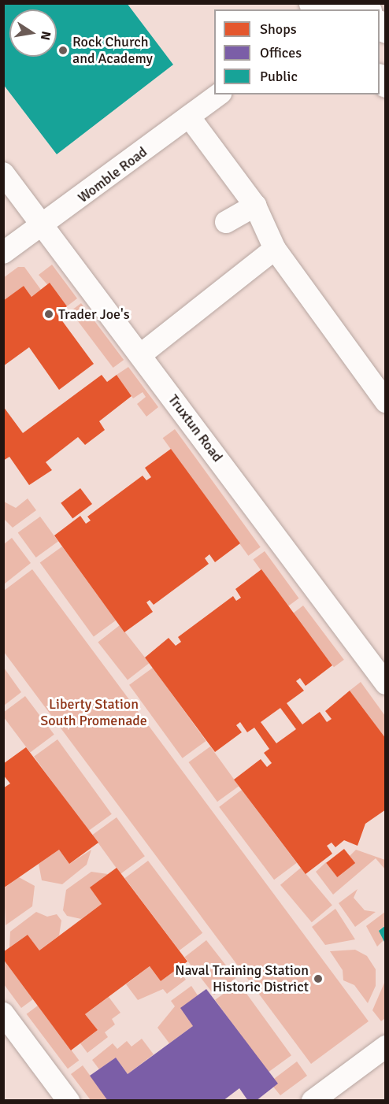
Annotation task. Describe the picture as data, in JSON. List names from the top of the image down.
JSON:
{
  "streets": {
    "street": ["Womble Road", "Truxtun Road"]
  },
  "crossings": [
    ["Womble Road", "Truxtun Road"]
  ],
  "parks": ["Liberty Station South Promenade"],
  "places": ["Rock Church and Academy", "Trader Joe's", "Naval Training Station Historic District"],
  "legend": ["Shops", "Offices", "Public"],
  "north": "right"
}
